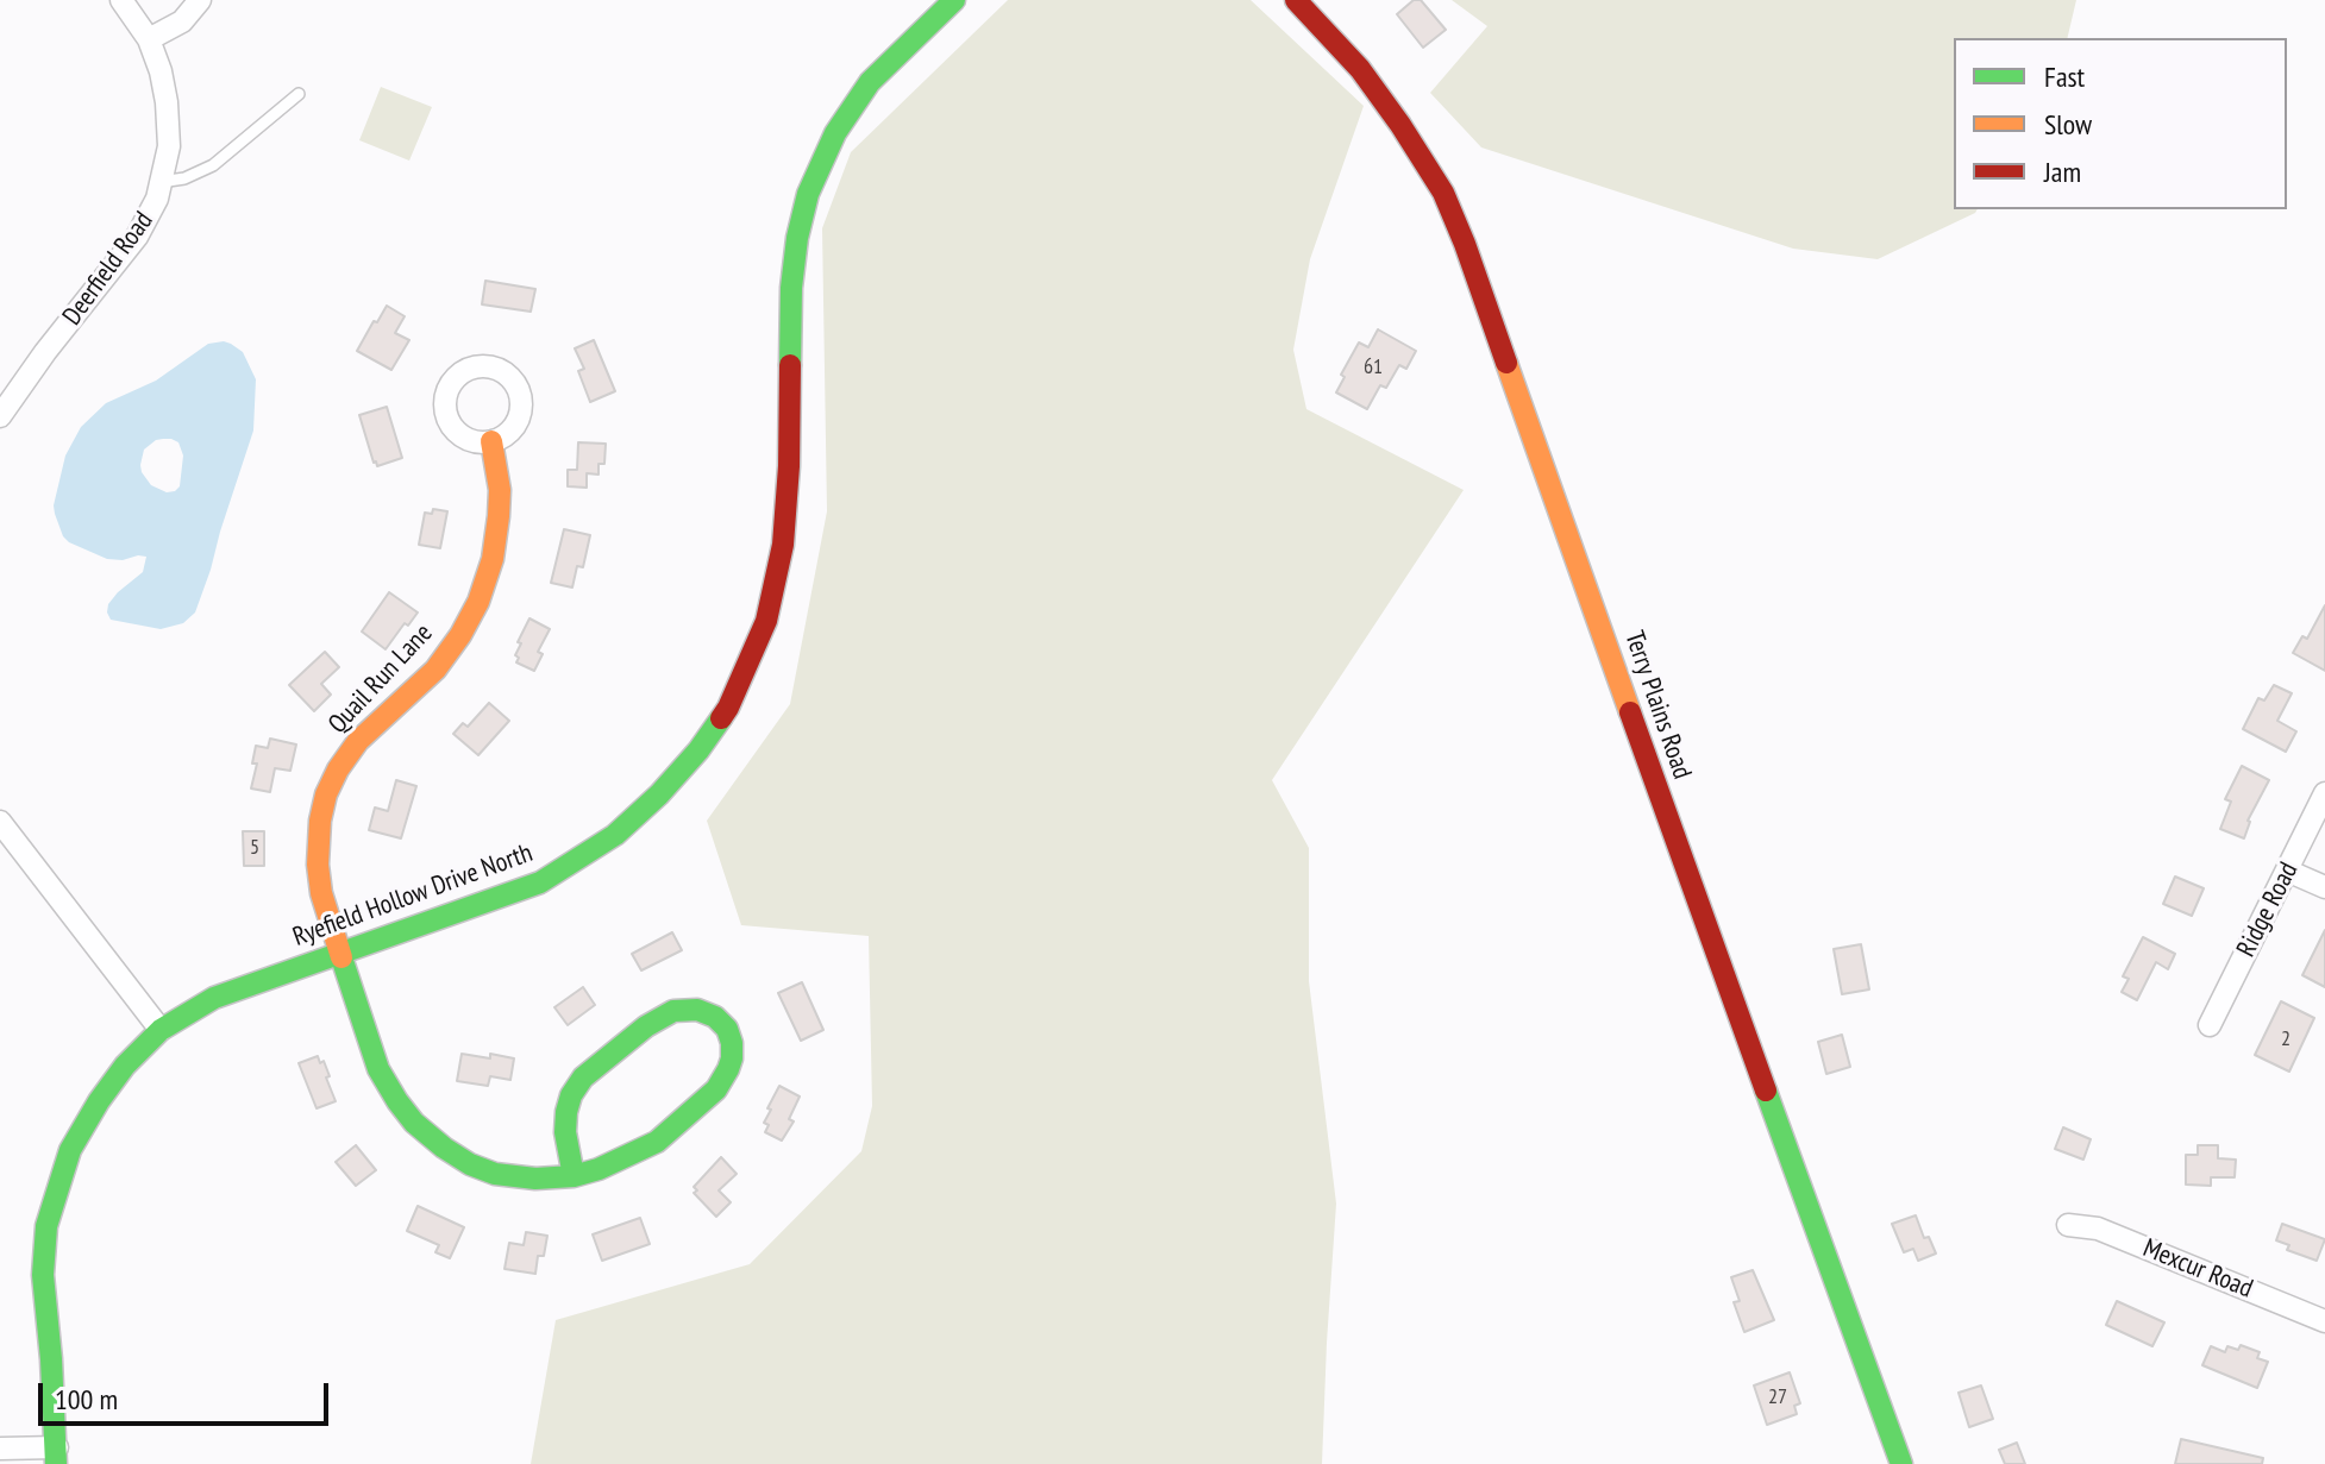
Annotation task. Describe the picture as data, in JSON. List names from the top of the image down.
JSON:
{
  "streets": {
    "street": [
      "Deerfield Road",
      "Quail Run Lane",
      "Terry Plains Road",
      "Ryefield Hollow Drive North",
      "Ridge Road",
      "Mexcur Road"
    ]
  },
  "crossings": [
    ["Quail Run Lane", "Ryefield Hollow Drive North"]
  ],
  "house_numbers": [
    "61",
    "5",
    "2",
    "27"
  ],
  "legend": ["Fast", "Slow", "Jam"],
  "scale_bar": "100 m"
}
